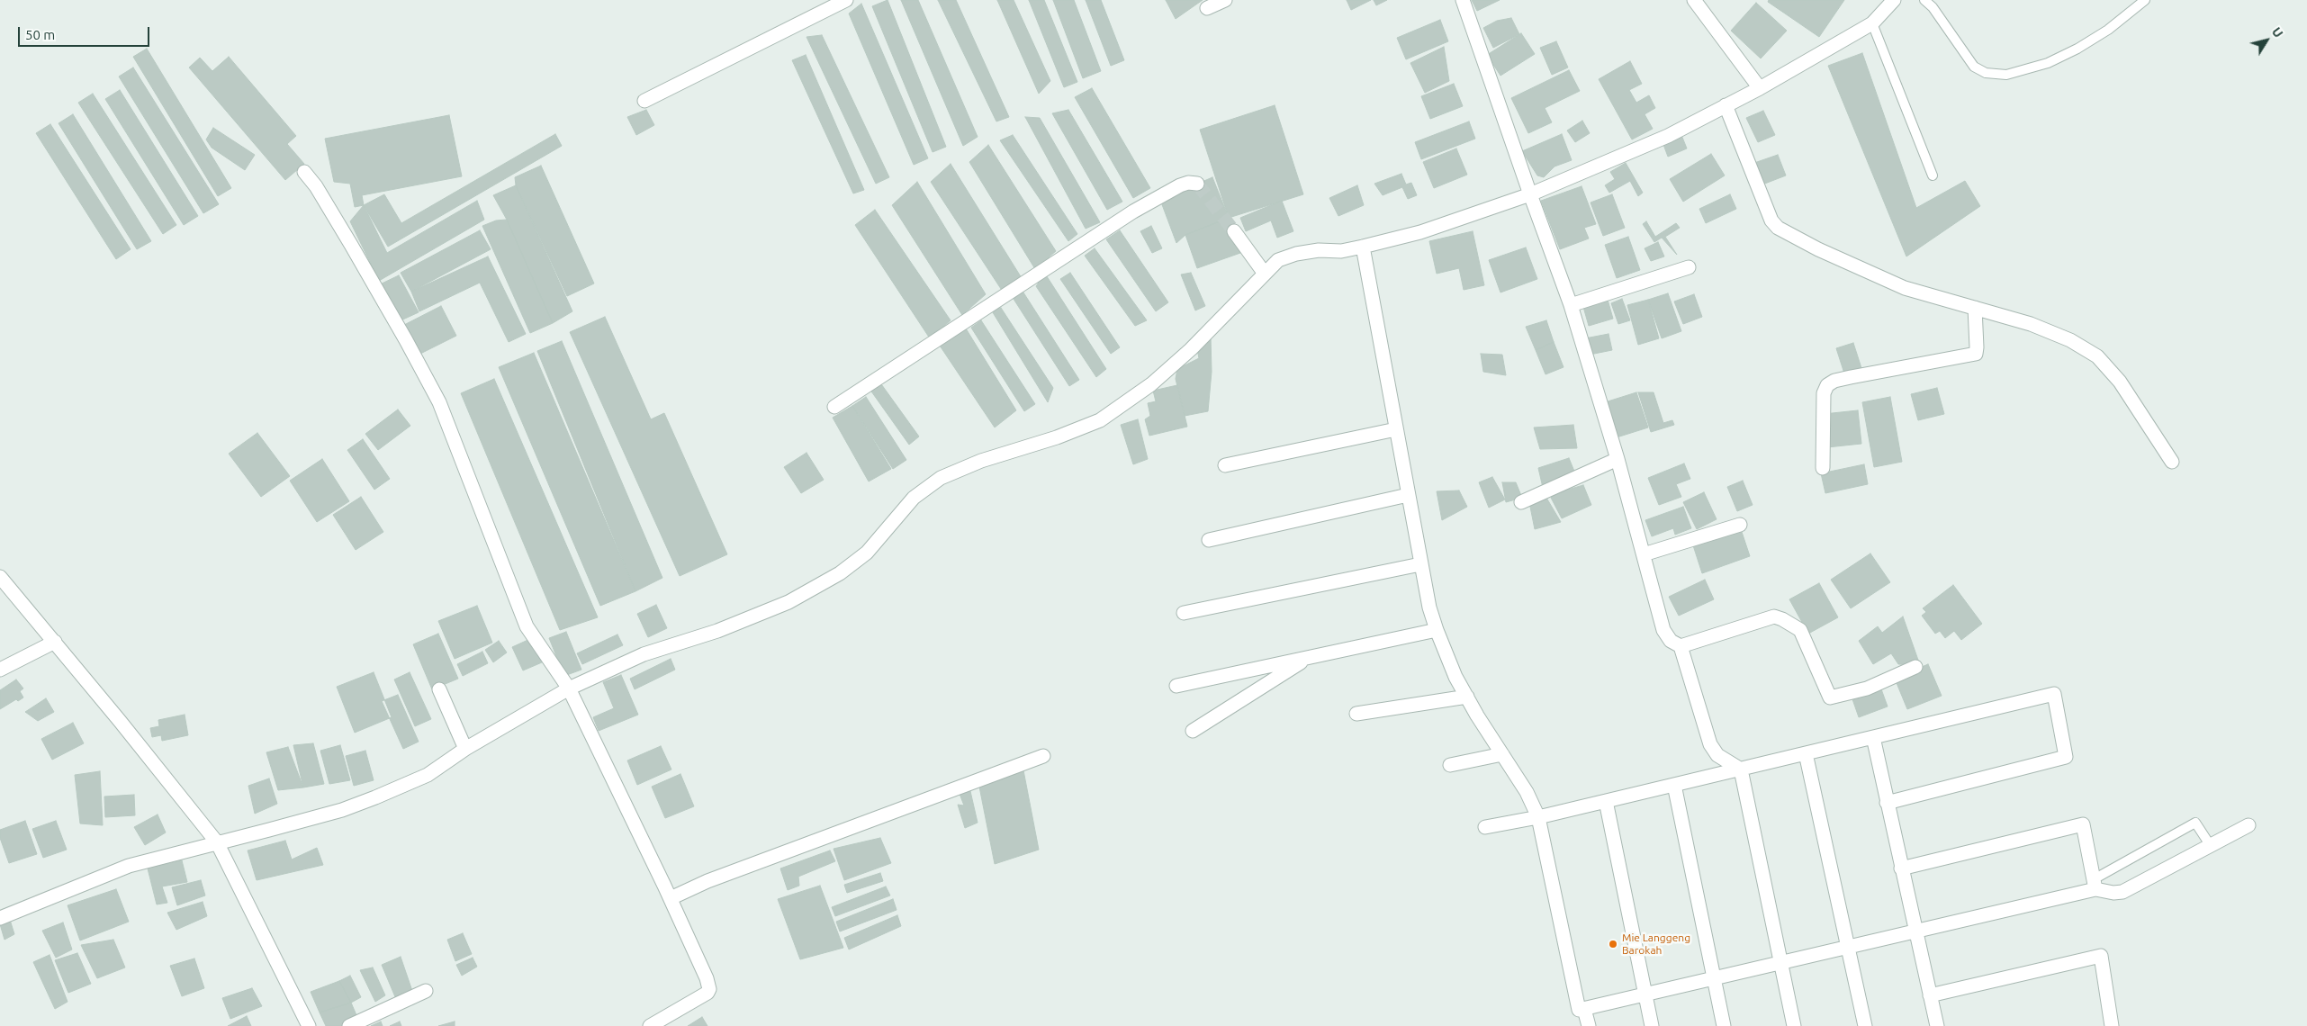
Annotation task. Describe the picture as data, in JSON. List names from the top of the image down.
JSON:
{
  "places": ["Mie Langgeng Barokah"],
  "scale_bar": "50 m",
  "north": "top right"
}
